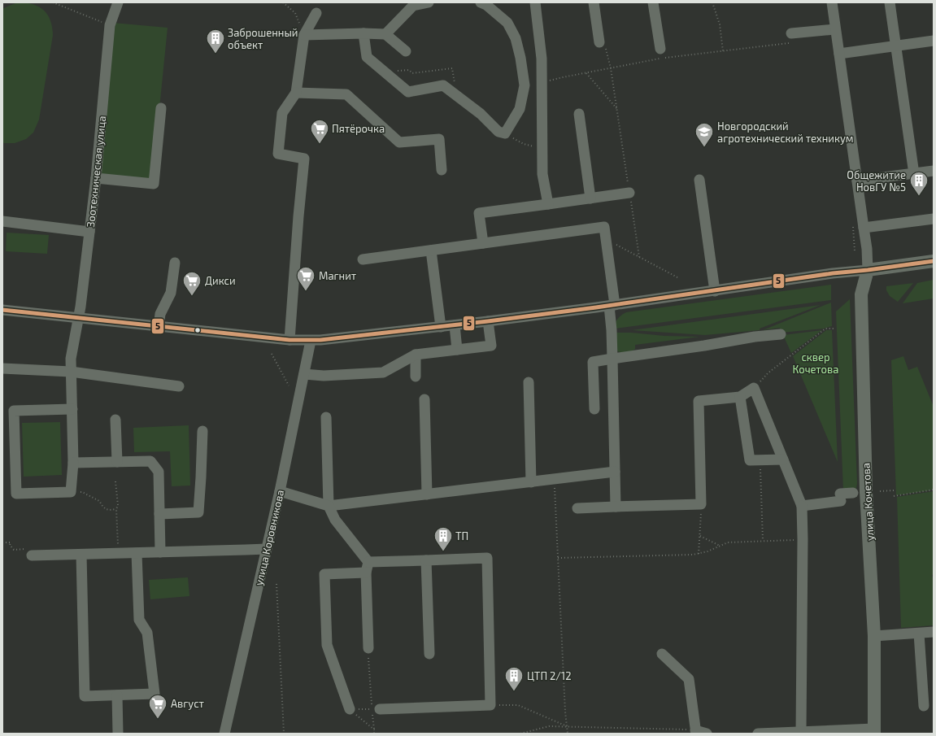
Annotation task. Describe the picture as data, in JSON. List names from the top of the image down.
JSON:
{
  "streets": {
    "main road": ["улица Кочетова"],
    "street": ["Зоотехническая улица", "улица Коровникова"]
  },
  "parks": ["сквер Кочетова"],
  "places": {
    "building": [
      "Заброшенный объект",
      "Общежитие НовГУ №5",
      "ТП",
      "ЦТП 2/12"
    ],
    "supermarket": [
      "Пятёрочка",
      "Магнит",
      "Дикси",
      "Август"
    ],
    "school or university": ["Новгородский агротехнический техникум"]
  },
  "lines": ["transit line 5"]
}
